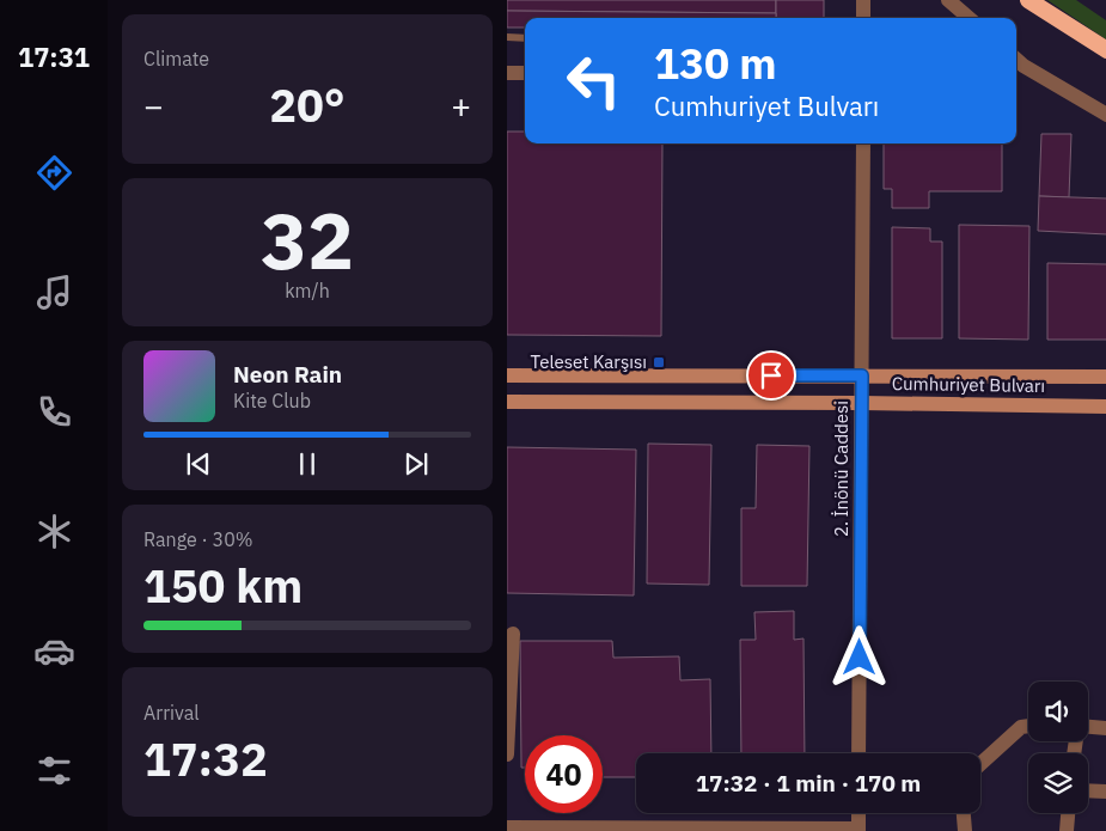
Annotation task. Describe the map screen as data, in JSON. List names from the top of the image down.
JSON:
{
  "streets": {
    "main road": ["Cumhuriyet Bulvarı"],
    "street": ["2. İnönü Caddesi"]
  },
  "crossings": [
    ["Cumhuriyet Bulvarı", "2. İnönü Caddesi"]
  ],
  "places": {
    "transit": ["Teleset Karşısı"]
  },
  "page": {
    "tabs": "17:31",
    "tile": [
      "Climate",
      ["32", "km/h"],
      ["Range · 30%", "150 km"],
      ["Arrival", "17:32"]
    ],
    "turn": ["130 m", "Cumhuriyet Bulvarı"],
    "heat": ["−", "20°", "+"],
    "song": ["Neon Rain", "Kite Club"],
    "limit": "40",
    "trip": "17:32 · 1 min · 170 m"
  }
}
